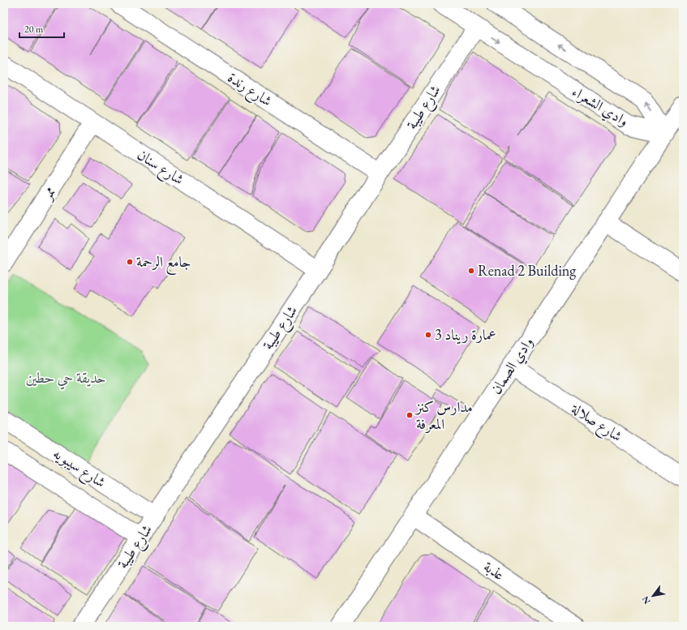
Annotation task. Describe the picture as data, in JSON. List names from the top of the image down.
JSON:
{
  "streets": {
    "street": [
      "شارع رندة",
      "وادي الشعراء",
      "شارع طيبة",
      "شارع سنان",
      "ممر",
      "وادي الصمان",
      "شارع صلالة",
      "شارع سيبويه",
      "عذبة"
    ]
  },
  "crossings": [
    ["شارع رندة", "شارع طيبة"],
    ["وادي الشعراء", "شارع طيبة"],
    ["وادي الشعراء", "وادي الصمان"],
    ["شارع طيبة", "شارع سنان"],
    ["شارع طيبة", "شارع سيبويه"],
    ["شارع سنان", "ممر"],
    ["وادي الصمان", "شارع صلالة"],
    ["وادي الصمان", "عذبة"]
  ],
  "parks": ["حديقة حي حطين"],
  "places": [
    "جامع الرحمة",
    "Renad 2 Building",
    "عمارة ريناد 3",
    "مدارس كنز المعرفة"
  ],
  "scale_bar": "20 m",
  "north": "bottom left"
}
